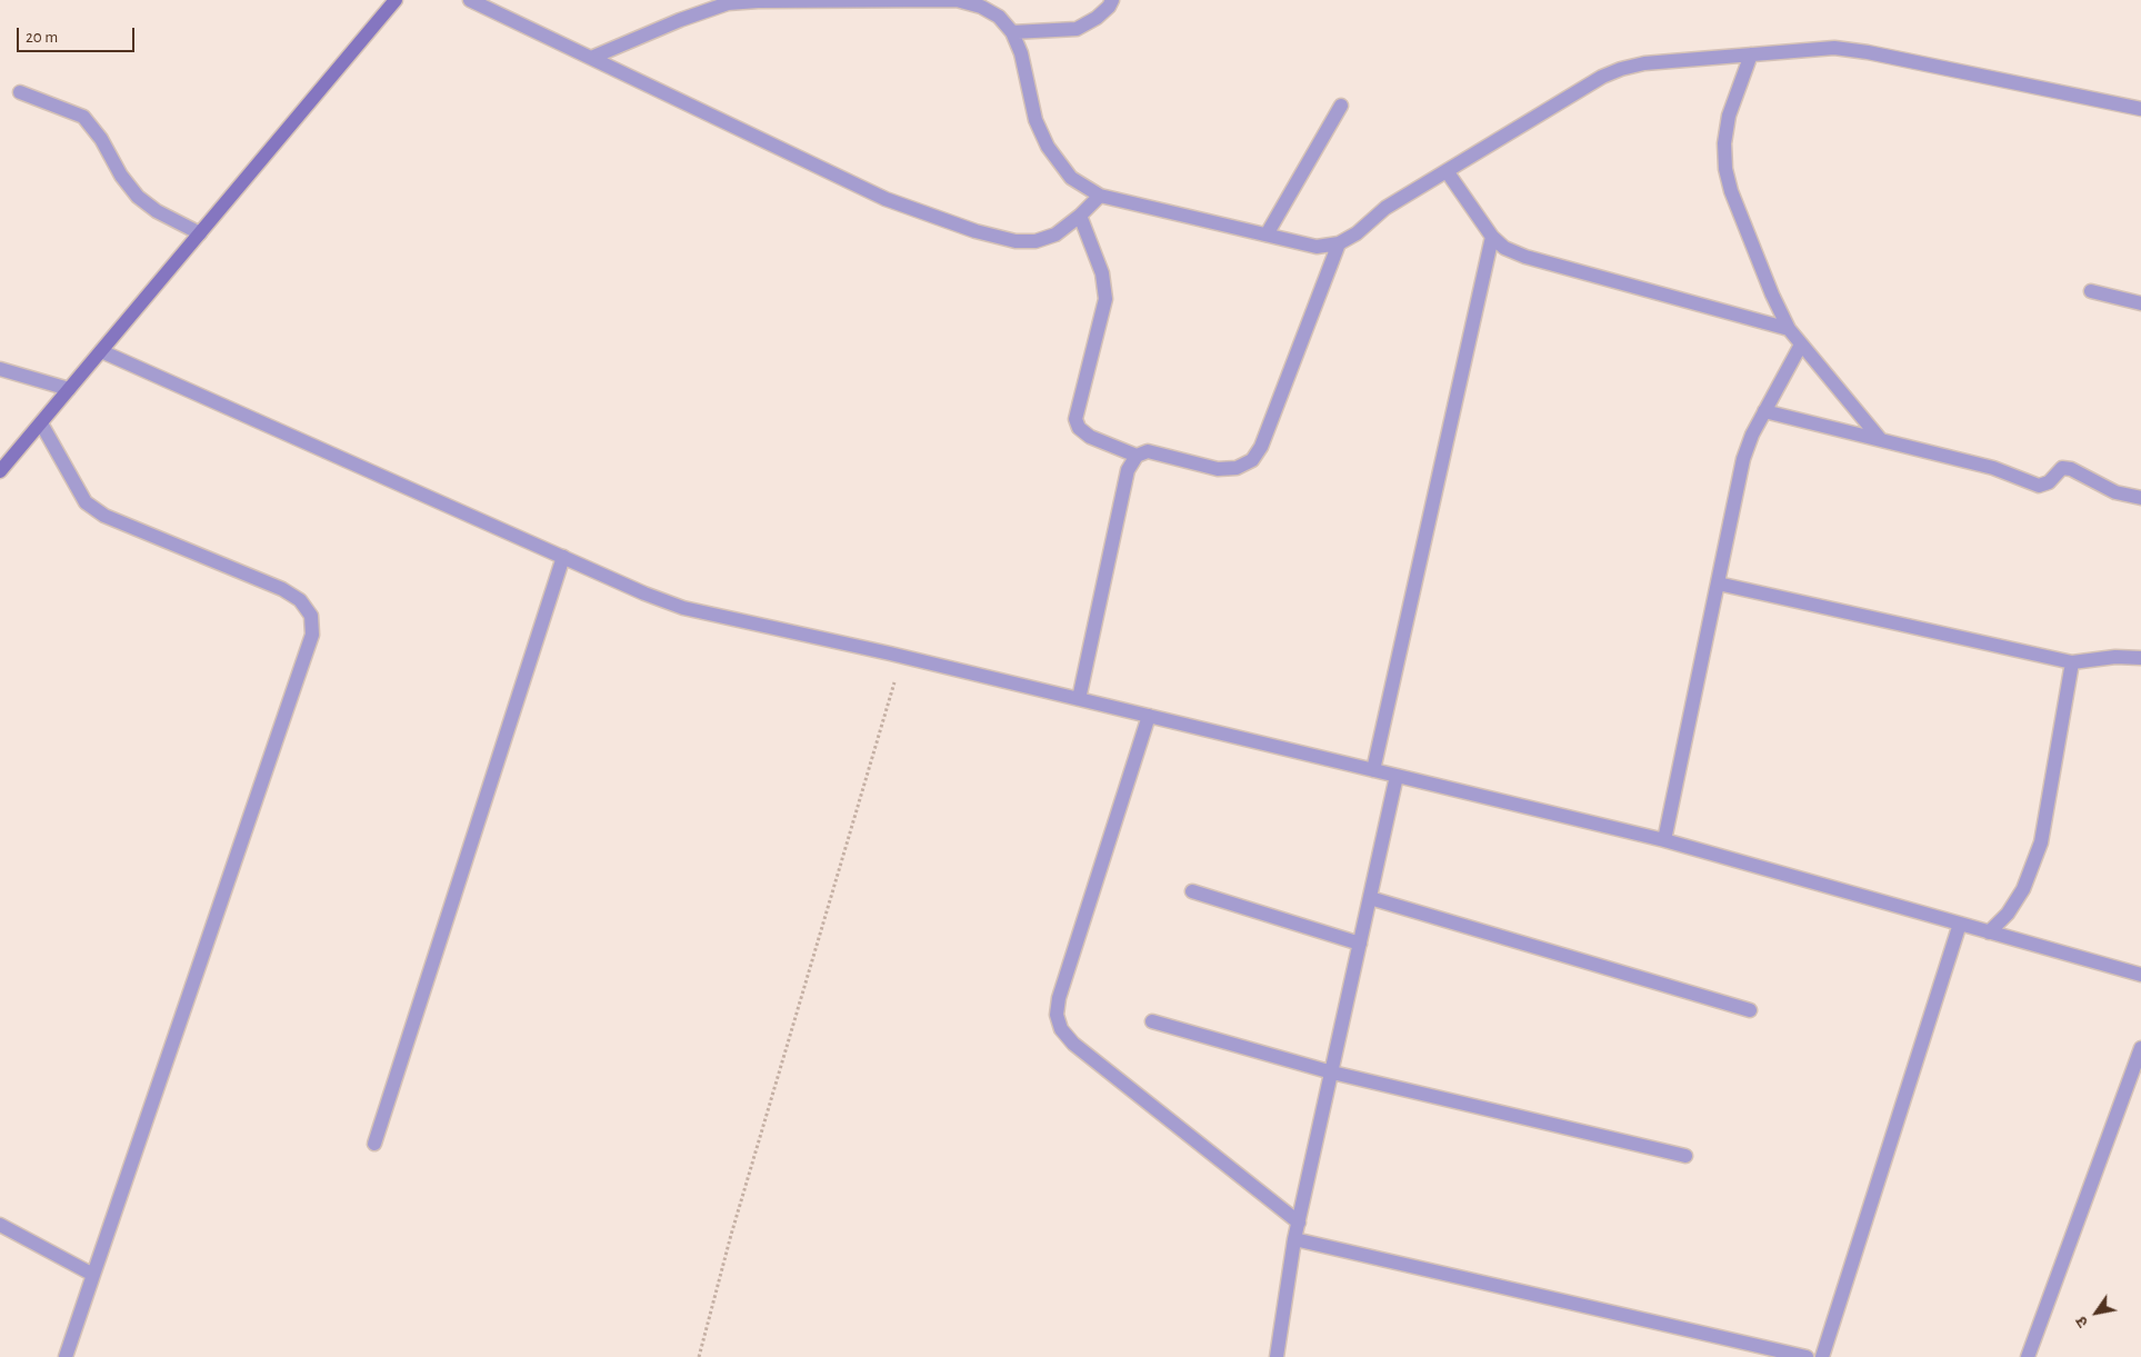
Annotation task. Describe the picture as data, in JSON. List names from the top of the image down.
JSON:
{
  "scale_bar": "20 m",
  "north": "bottom left"
}
